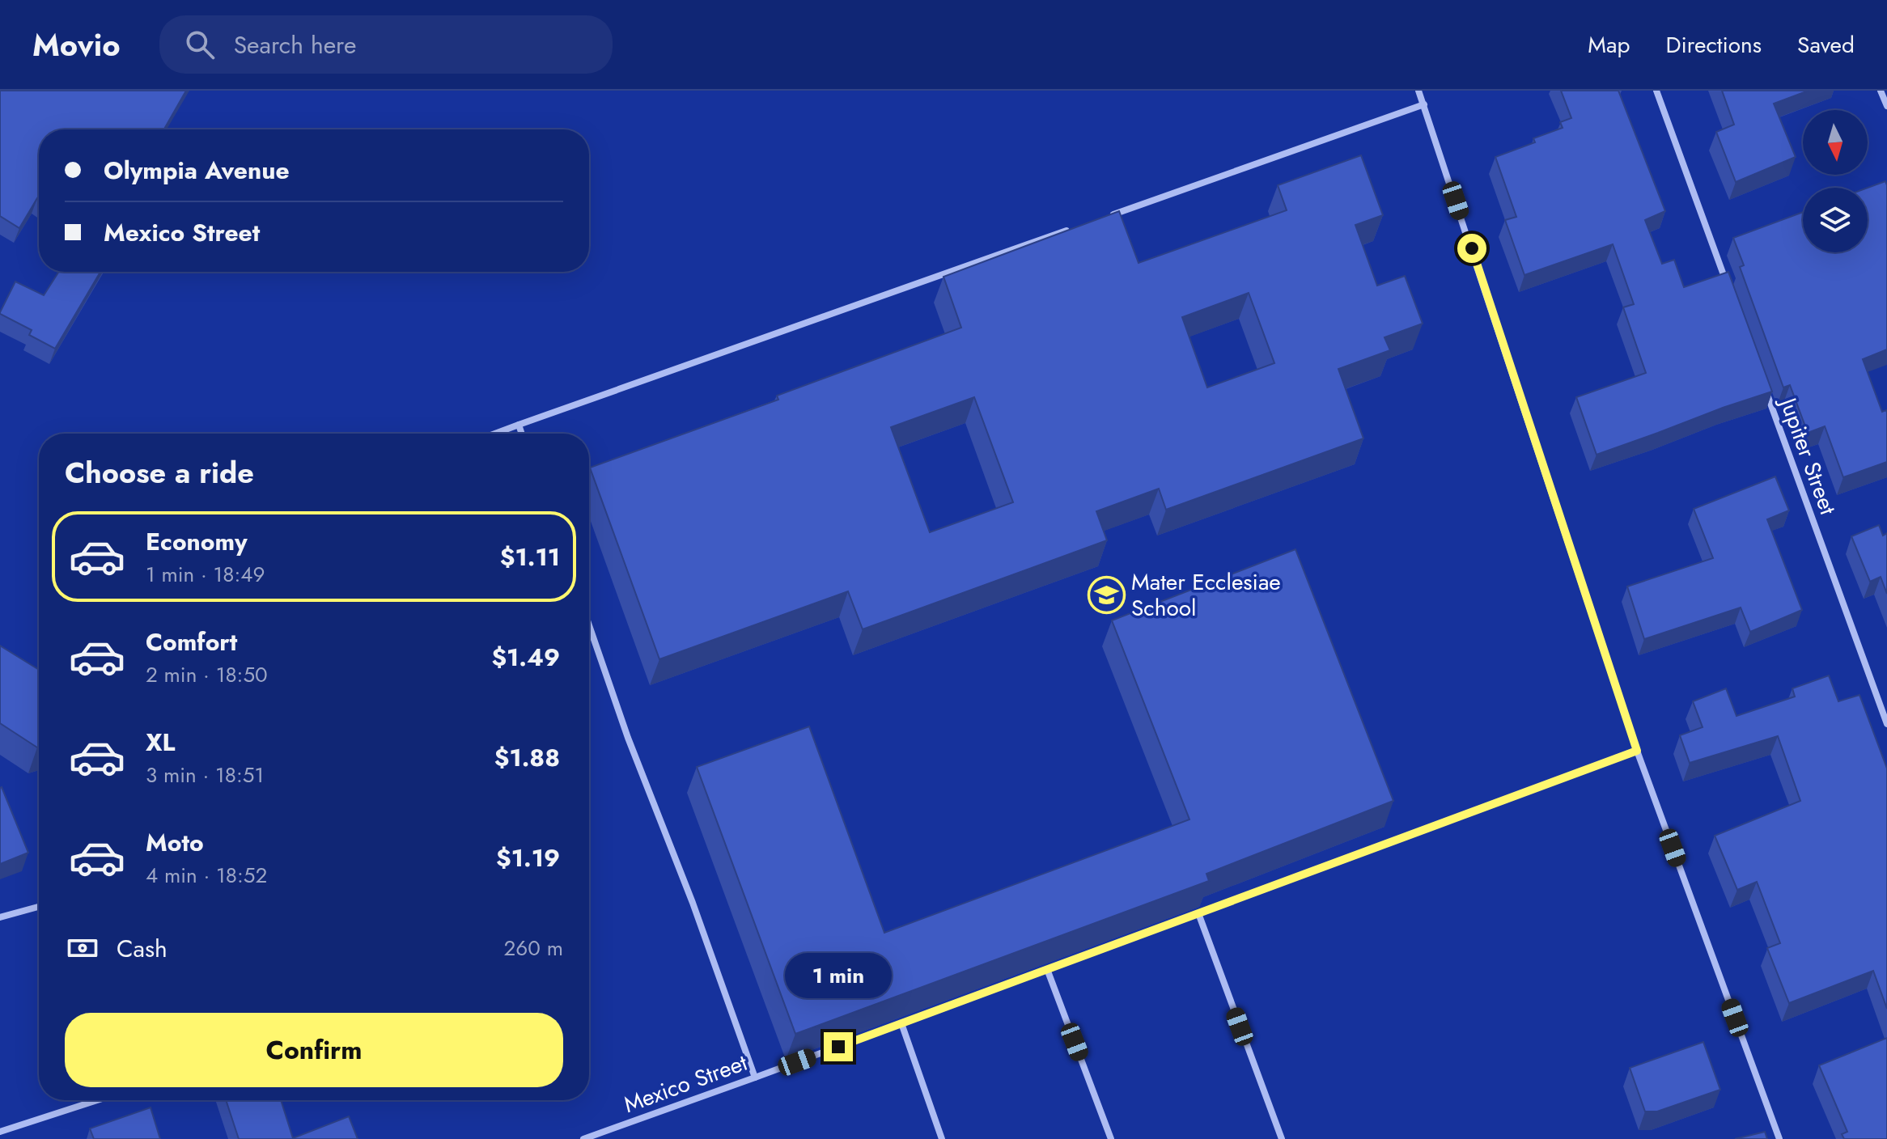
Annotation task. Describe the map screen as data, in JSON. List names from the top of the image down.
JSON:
{
  "streets": {
    "street": ["Jupiter Street", "Mexico Street"]
  },
  "places": {
    "school or university": ["Mater Ecclesiae School"]
  },
  "north": "bottom",
  "page": {
    "header": "Movio",
    "search": "Search here",
    "nav": ["Map", "Directions", "Saved"],
    "banner": ["Olympia Avenue", "Mexico Street"],
    "heading": "Choose a ride",
    "list": [
      {
        "name": "Economy",
        "note": "1 min · 18:49",
        "value": "$1.11"
      },
      {
        "name": "Comfort",
        "note": "2 min · 18:50",
        "value": "$1.49"
      },
      {
        "name": "XL",
        "note": "3 min · 18:51",
        "value": "$1.88"
      },
      {
        "name": "Moto",
        "note": "4 min · 18:52",
        "value": "$1.19"
      }
    ],
    "pay": ["Cash", "260 m"],
    "bubble": "1 min",
    "buttons": "Confirm"
  }
}
